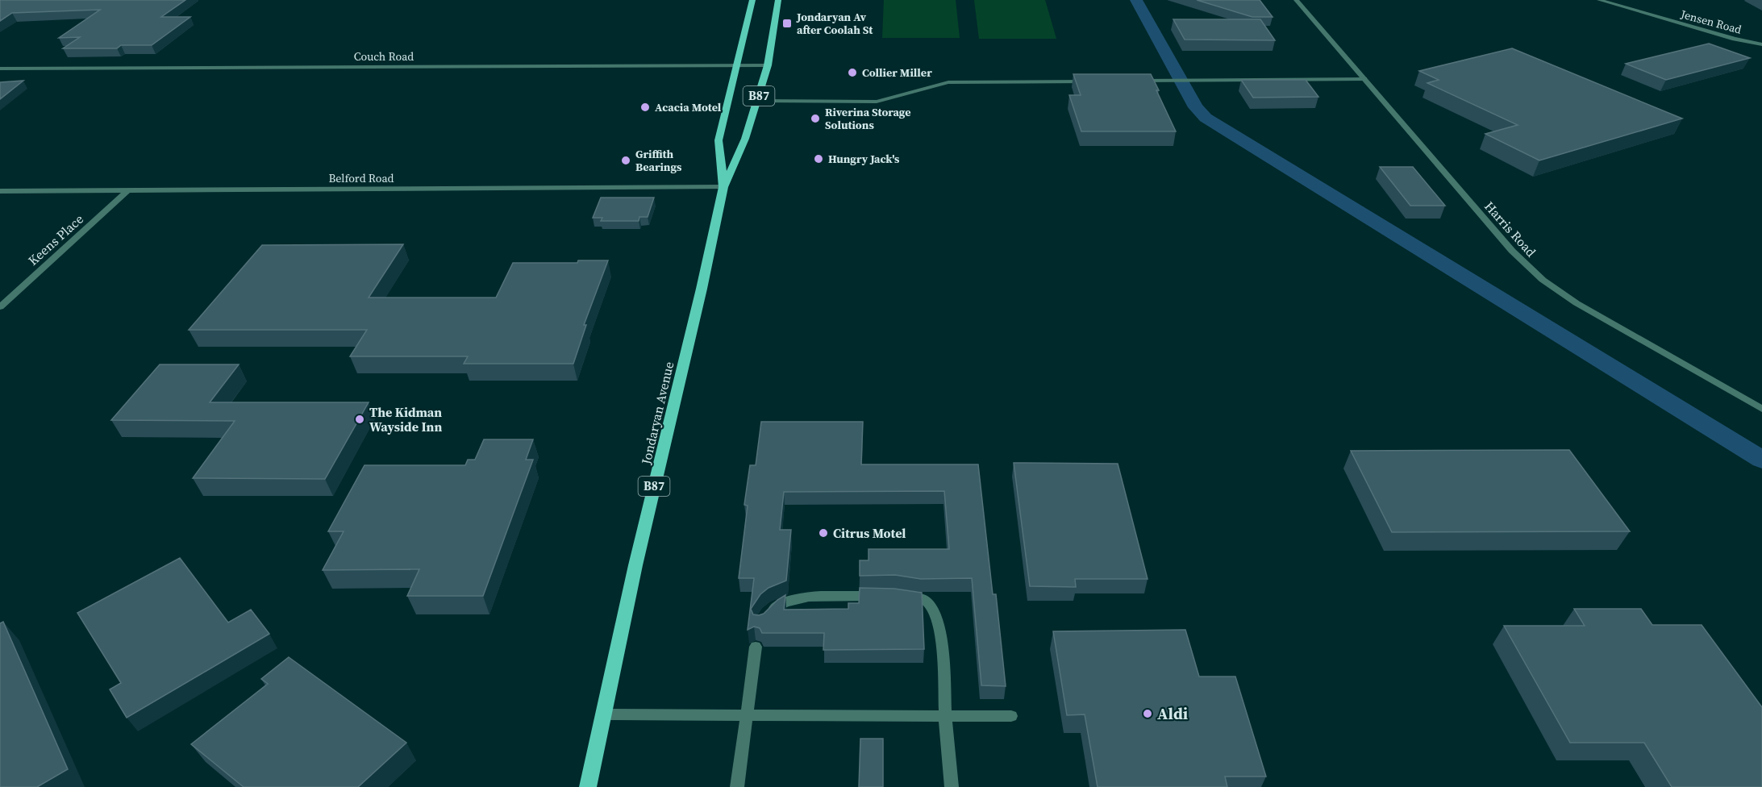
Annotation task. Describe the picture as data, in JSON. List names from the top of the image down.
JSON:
{
  "streets": {
    "main road": ["B87", "Jondaryan Avenue"],
    "street": [
      "Jensen Road",
      "Couch Road",
      "Belford Road",
      "Harris Road",
      "Keens Place"
    ]
  },
  "crossings": [
    ["Couch Road", "Jondaryan Avenue"],
    ["Belford Road", "Keens Place"],
    ["Belford Road", "Jondaryan Avenue"]
  ],
  "places": {
    "transit": ["Jondaryan Av after Coolah St"],
    "other": [
      "Collier Miller",
      "Acacia Motel",
      "Riverina Storage Solutions",
      "Hungry Jack's",
      "Griffith Bearings",
      "The Kidman Wayside Inn",
      "Citrus Motel",
      "Aldi"
    ]
  }
}
